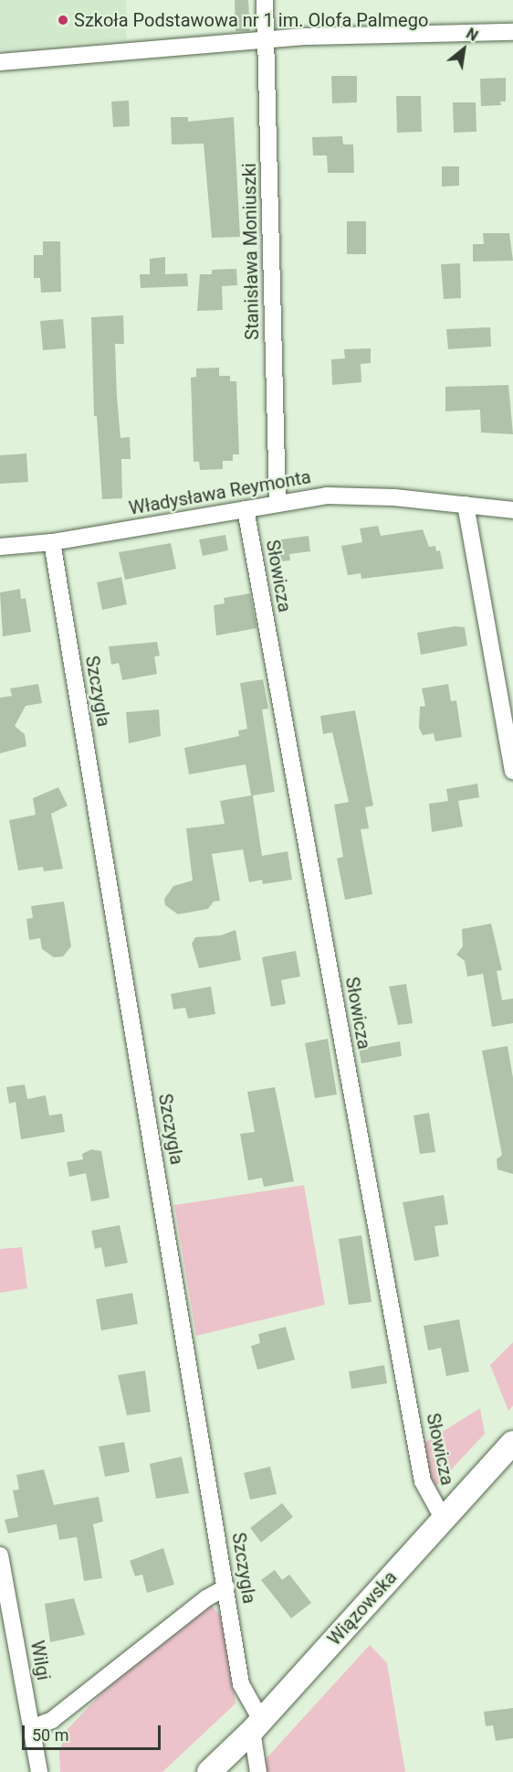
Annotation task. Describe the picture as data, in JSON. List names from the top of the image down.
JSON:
{
  "streets": {
    "main road": ["Wiązowska"],
    "street": [
      "Stanisława Moniuszki",
      "Władysława Reymonta",
      "Słowicza",
      "Szczygla",
      "Wilgi"
    ]
  },
  "crossings": [
    ["Stanisława Moniuszki", "Władysława Reymonta"],
    ["Władysława Reymonta", "Słowicza"],
    ["Władysława Reymonta", "Szczygla"],
    ["Słowicza", "Wiązowska"],
    ["Szczygla", "Wiązowska"]
  ],
  "places": ["Szkoła Podstawowa nr 1 im. Olofa Palmego"],
  "scale_bar": "50 m",
  "north": "top right"
}
